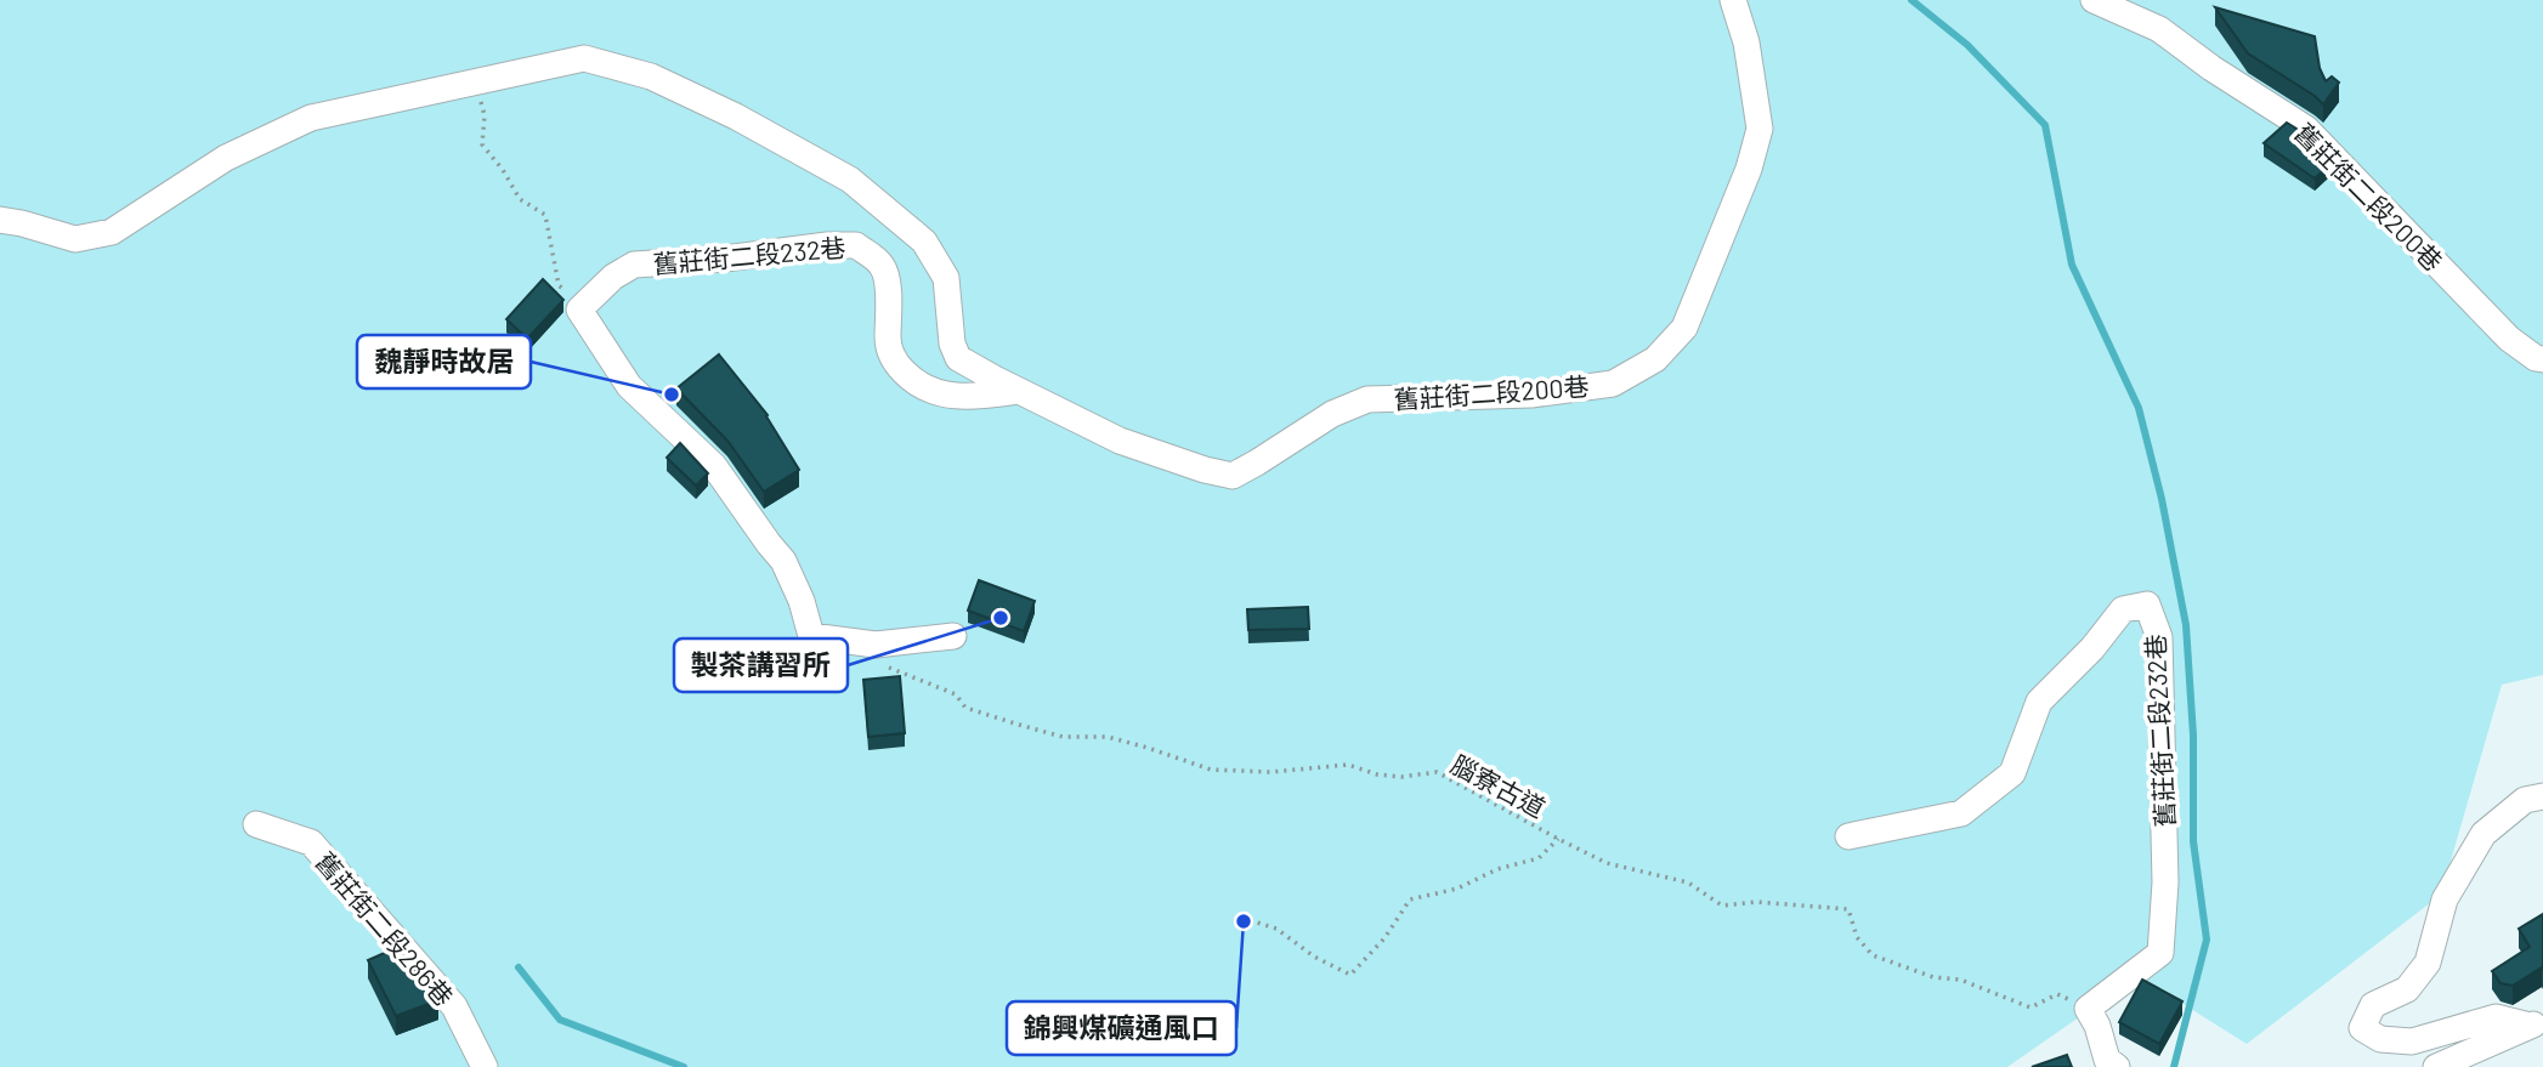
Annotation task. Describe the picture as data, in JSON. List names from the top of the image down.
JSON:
{
  "streets": {
    "street": ["舊莊街二段200巷", "舊莊街二段232巷", "舊莊街二段286巷"],
    "path": ["腦寮古道"]
  },
  "crossings": [
    ["舊莊街二段200巷", "舊莊街二段232巷"],
    ["舊莊街二段232巷", "腦寮古道"]
  ],
  "places": ["魏靜時故居", "製茶講習所", "錦興煤礦通風口"]
}
